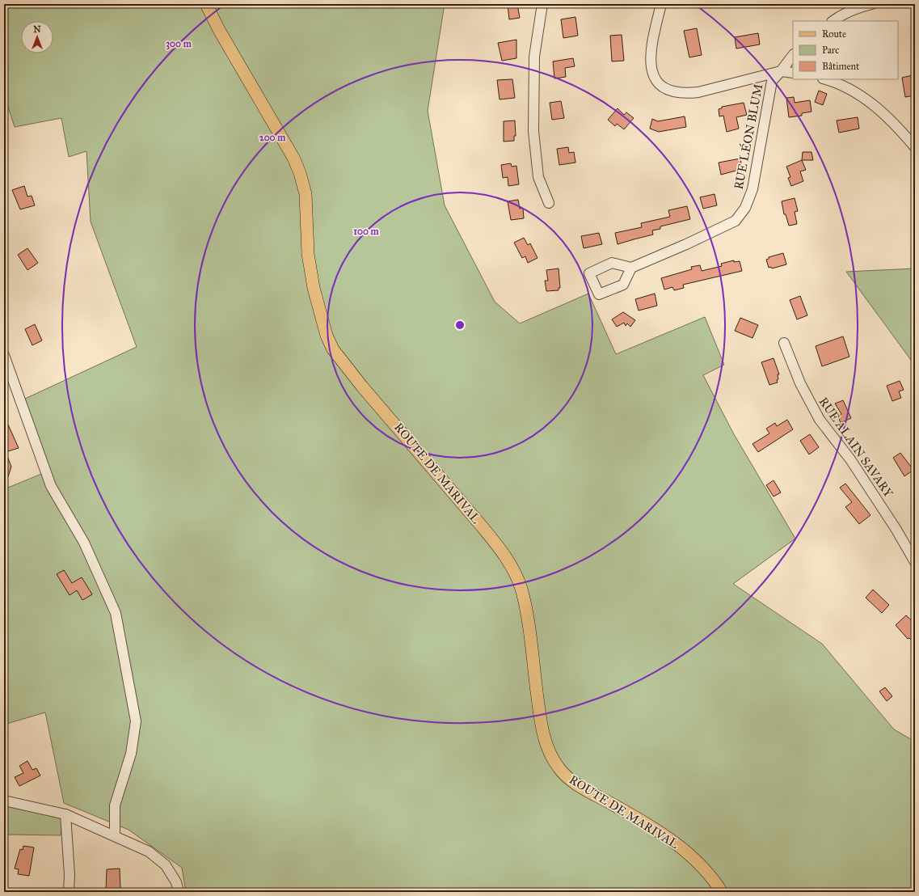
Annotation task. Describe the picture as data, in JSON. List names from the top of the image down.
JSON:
{
  "streets": {
    "main road": ["ROUTE DE MARIVAL"],
    "street": ["RUE LÉON BLUM", "RUE ALAIN SAVARY"]
  },
  "legend": ["Route", "Parc", "Bâtiment"],
  "north": "top",
  "rings": ["300 m", "200 m", "100 m"]
}
